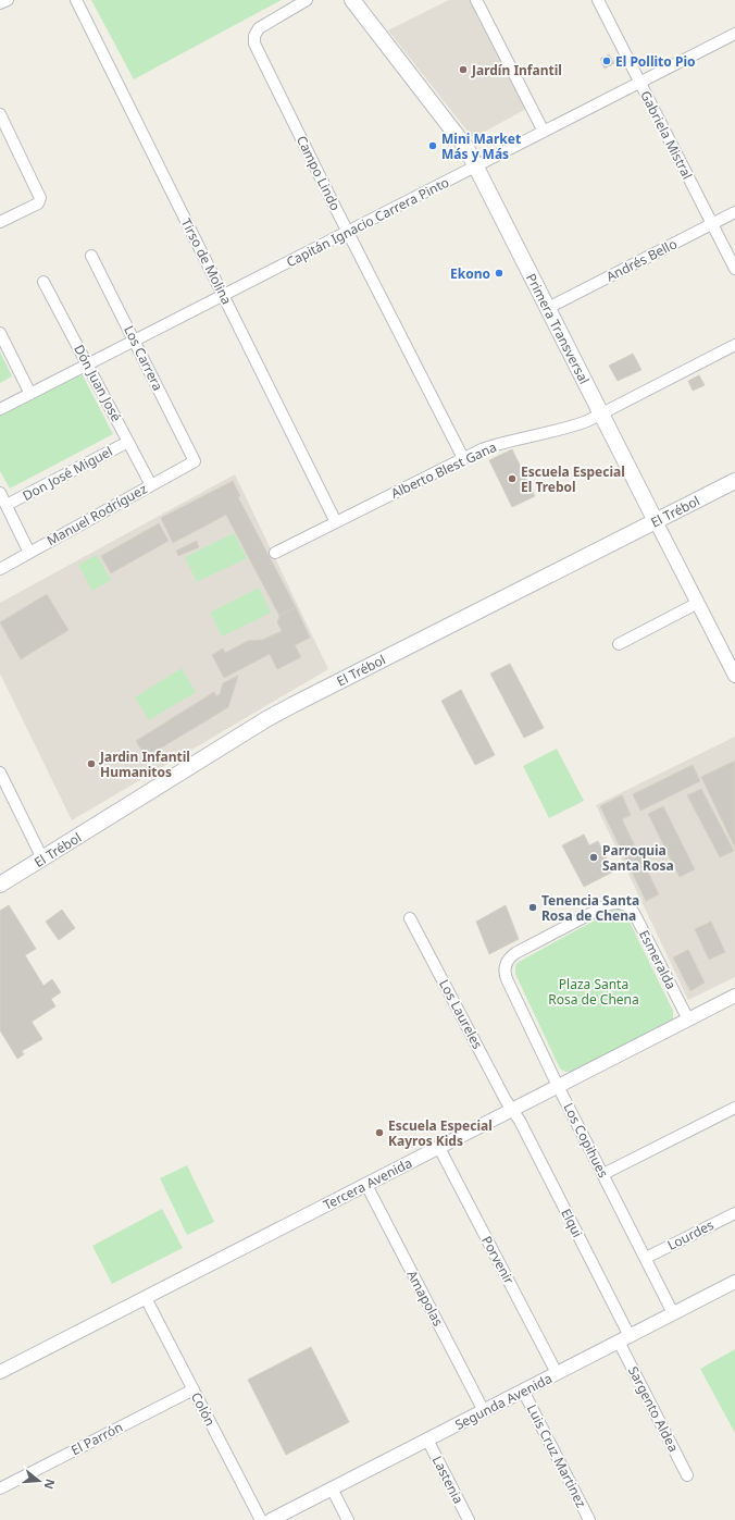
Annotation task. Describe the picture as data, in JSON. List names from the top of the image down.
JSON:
{
  "streets": {
    "main road": ["Primera Transversal", "El Trébol"],
    "street": [
      "Gabriela Mistral",
      "Campo Lindo",
      "Capitán Ignacio Carrera Pinto",
      "Andrés Bello",
      "Tirso de Molina",
      "Los Carrera",
      "Dón Juan José",
      "Alberto Blest Gana",
      "Don José Miguel",
      "Manuel Rodríguez",
      "Esmeralda",
      "Los Laureles",
      "Los Copihues",
      "Tercera Avenida",
      "Elqui",
      "Lourdes",
      "Porvenir",
      "Amapolas",
      "Segunda Avenida",
      "Colón",
      "Sargento Aldea",
      "El Parrón",
      "Luis Cruz Martinez",
      "Lastenia"
    ]
  },
  "crossings": [
    ["Gabriela Mistral", "Capitán Ignacio Carrera Pinto"],
    ["Gabriela Mistral", "Andrés Bello"],
    ["Campo Lindo", "Capitán Ignacio Carrera Pinto"],
    ["Campo Lindo", "Alberto Blest Gana"],
    ["Capitán Ignacio Carrera Pinto", "Tirso de Molina"],
    ["Capitán Ignacio Carrera Pinto", "Primera Transversal"],
    ["Capitán Ignacio Carrera Pinto", "Los Carrera"],
    ["Capitán Ignacio Carrera Pinto", "Dón Juan José"],
    ["Andrés Bello", "Primera Transversal"],
    ["Tirso de Molina", "Alberto Blest Gana"],
    ["Primera Transversal", "Alberto Blest Gana"],
    ["Primera Transversal", "El Trébol"],
    ["Los Carrera", "Manuel Rodríguez"],
    ["Dón Juan José", "Don José Miguel"],
    ["Dón Juan José", "Manuel Rodríguez"],
    ["Esmeralda", "Los Copihues"],
    ["Esmeralda", "Tercera Avenida"],
    ["Los Laureles", "Tercera Avenida"],
    ["Los Laureles", "Elqui"],
    ["Los Copihues", "Tercera Avenida"],
    ["Los Copihues", "Lourdes"],
    ["Los Copihues", "Segunda Avenida"],
    ["Tercera Avenida", "Elqui"],
    ["Tercera Avenida", "Porvenir"],
    ["Tercera Avenida", "Amapolas"],
    ["Tercera Avenida", "Colón"],
    ["Elqui", "Segunda Avenida"],
    ["Elqui", "Sargento Aldea"],
    ["Porvenir", "Segunda Avenida"],
    ["Amapolas", "Segunda Avenida"],
    ["Segunda Avenida", "Sargento Aldea"],
    ["Segunda Avenida", "Luis Cruz Martinez"],
    ["Segunda Avenida", "Lastenia"],
    ["Colón", "El Parrón"]
  ],
  "parks": ["Plaza Santa Rosa de Chena"],
  "places": [
    "El Pollito Pio",
    "Jardín Infantil",
    "Mini Market Más y Más",
    "Ekono",
    "Escuela Especial El Trebol",
    "Jardin Infantil Humanitos",
    "Parroquia Santa Rosa",
    "Tenencia Santa Rosa de Chena",
    "Escuela Especial Kayros Kids"
  ],
  "north": "right"
}
